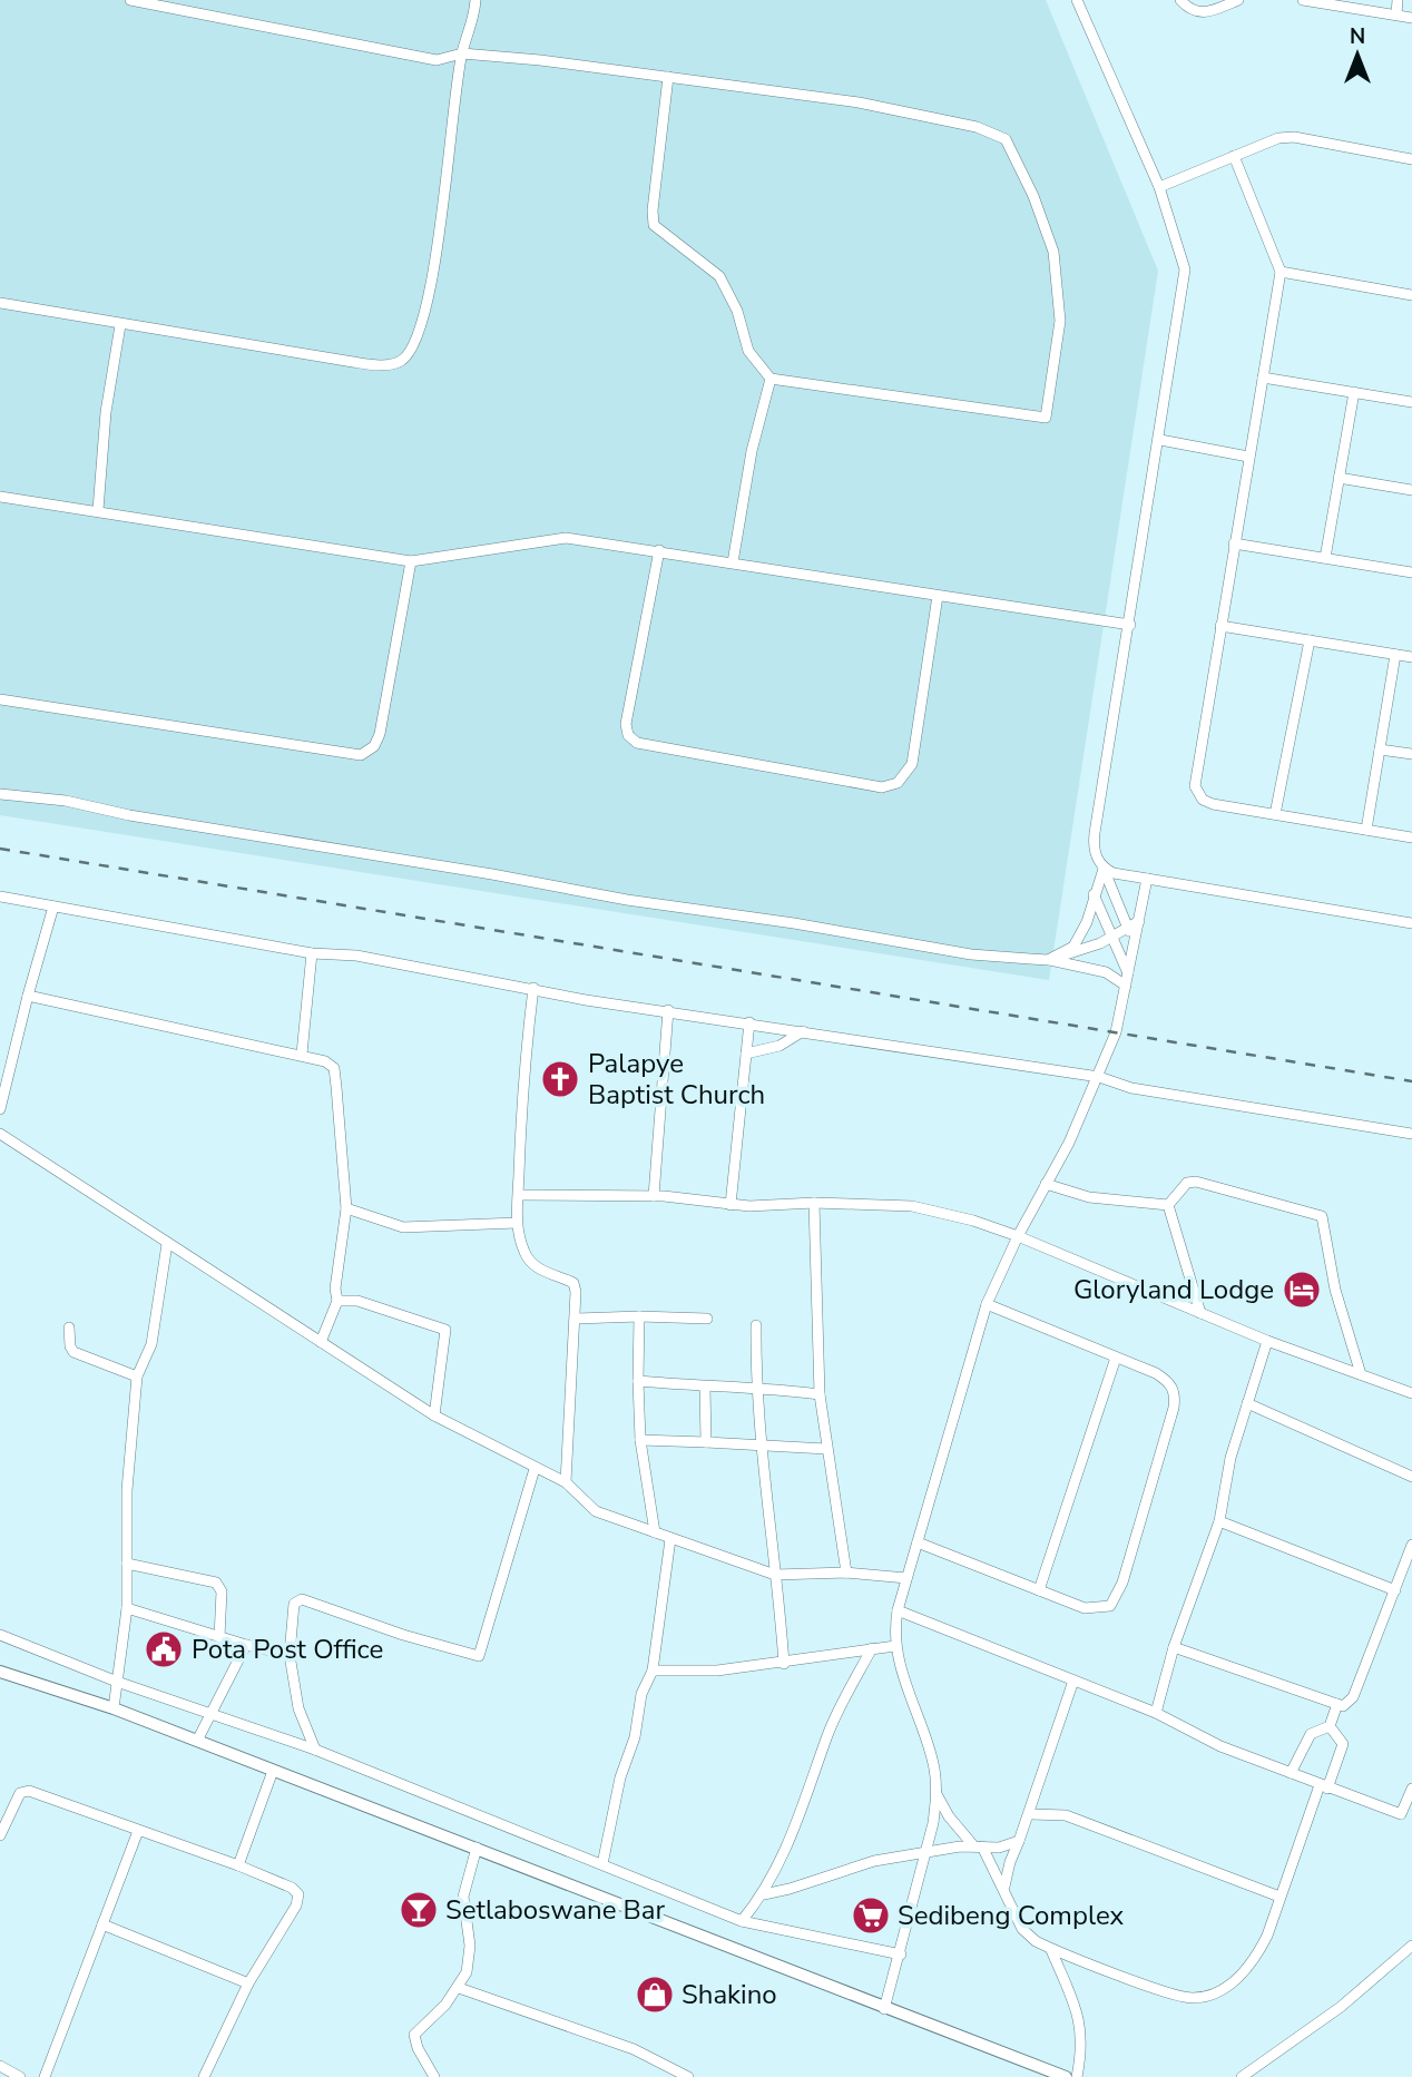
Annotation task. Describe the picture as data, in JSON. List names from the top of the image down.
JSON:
{
  "places": {
    "church": ["Palapye Baptist Church"],
    "hotel": ["Gloryland Lodge"],
    "public building": ["Pota Post Office"],
    "bar": ["Setlaboswane Bar"],
    "supermarket": ["Sedibeng Complex"],
    "shop": ["Shakino"]
  },
  "north": "top"
}
